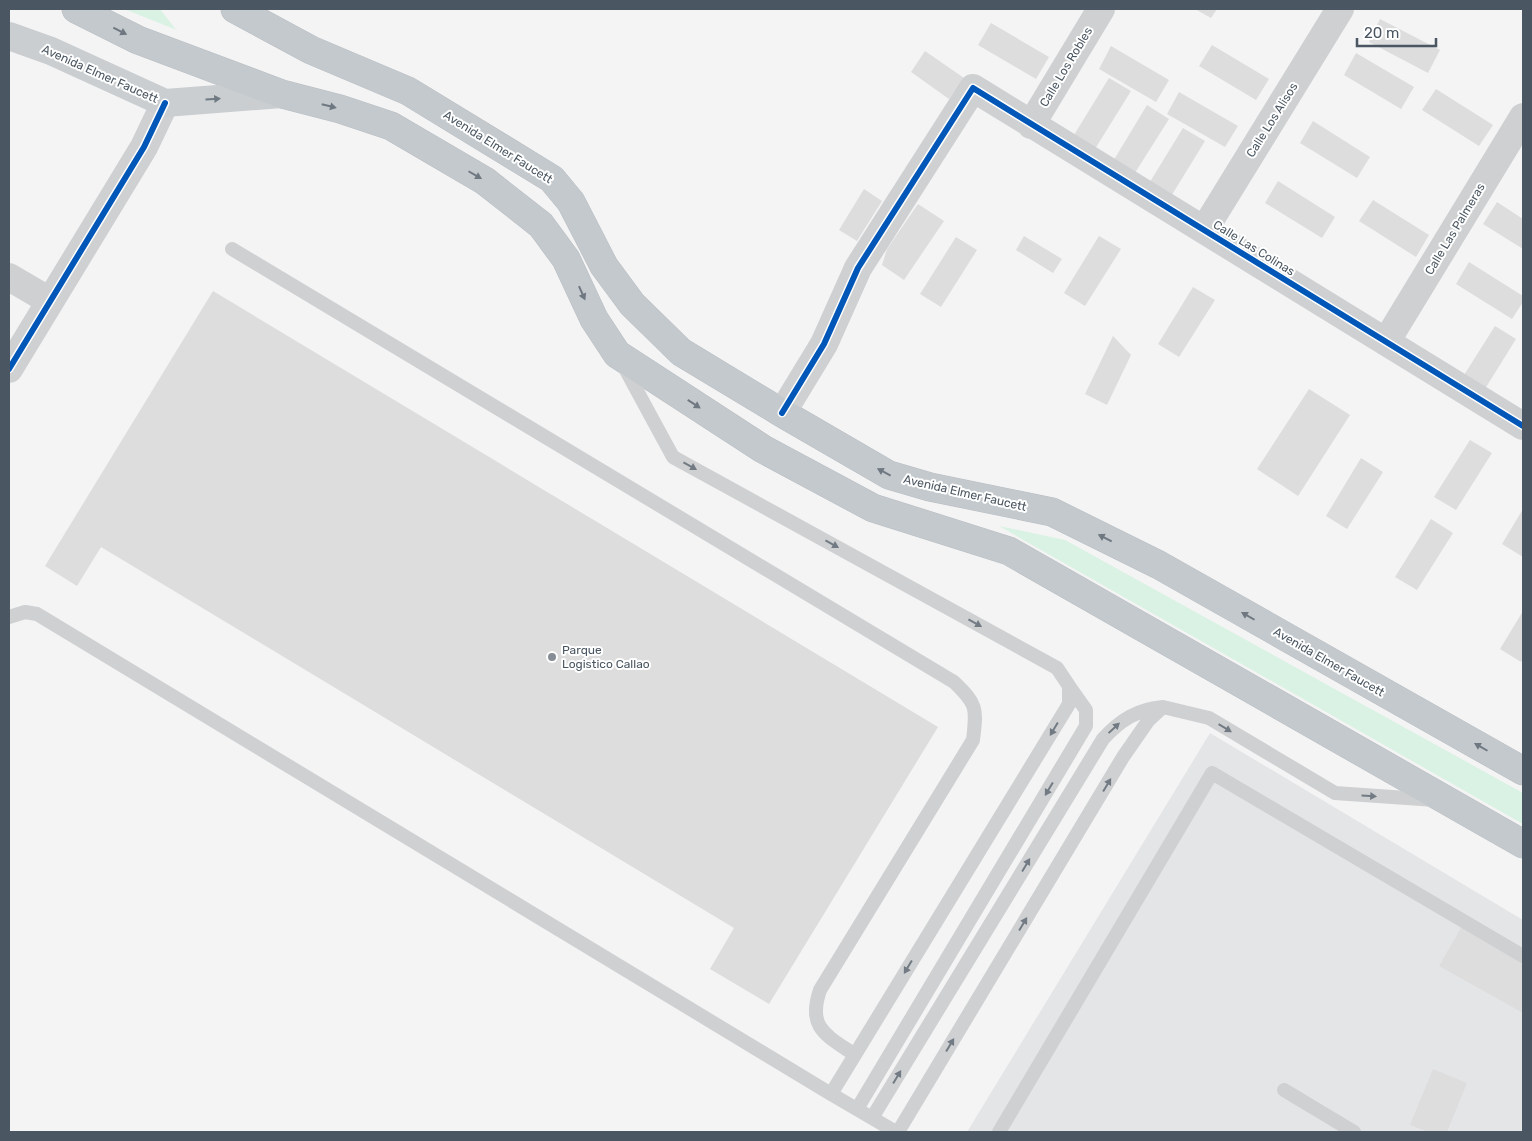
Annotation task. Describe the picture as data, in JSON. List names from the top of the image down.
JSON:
{
  "streets": {
    "highway": ["Avenida Elmer Faucett"],
    "street": [
      "Calle Los Robles",
      "Calle Los Alisos",
      "Calle Las Palmeras",
      "Calle Las Colinas"
    ]
  },
  "crossings": [
    ["Calle Los Robles", "Calle Las Colinas"],
    ["Avenida Elmer Faucett", "Calle Las Colinas"],
    ["Calle Los Alisos", "Calle Las Colinas"],
    ["Calle Las Palmeras", "Calle Las Colinas"]
  ],
  "places": ["Parque Logistico Callao"],
  "scale_bar": "20 m"
}
